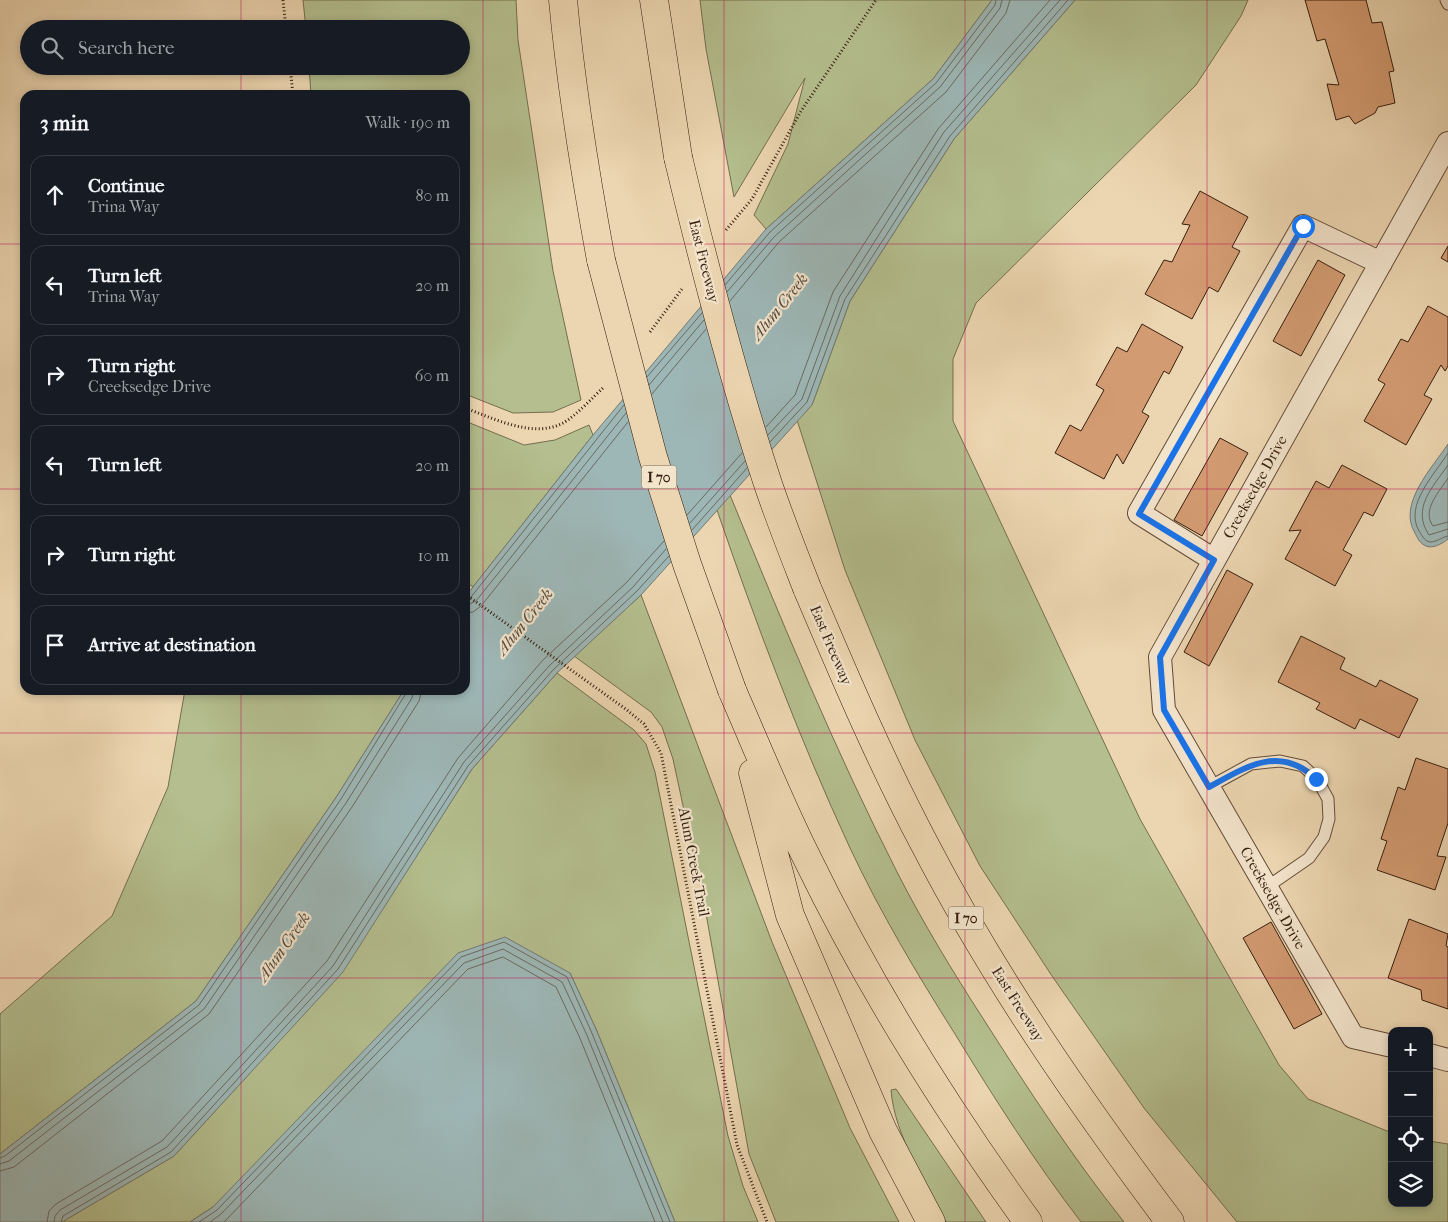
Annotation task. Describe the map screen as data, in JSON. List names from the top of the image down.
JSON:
{
  "streets": {
    "highway": ["East Freeway", "I 70"],
    "street": ["Creeksedge Drive"],
    "path": ["Alum Creek Trail"]
  },
  "water": ["Alum Creek"],
  "page": {
    "search": "Search here",
    "heading": ["3 min", "Walk · 190 m"],
    "list": [
      ["Continue", "Trina Way", "80 m"],
      ["Turn left", "Trina Way", "20 m"],
      ["Turn right", "Creeksedge Drive", "60 m"],
      ["Turn left", "20 m"],
      ["Turn right", "10 m"],
      "Arrive at destination"
    ],
    "map_buttons": ["+", "−"]
  }
}
